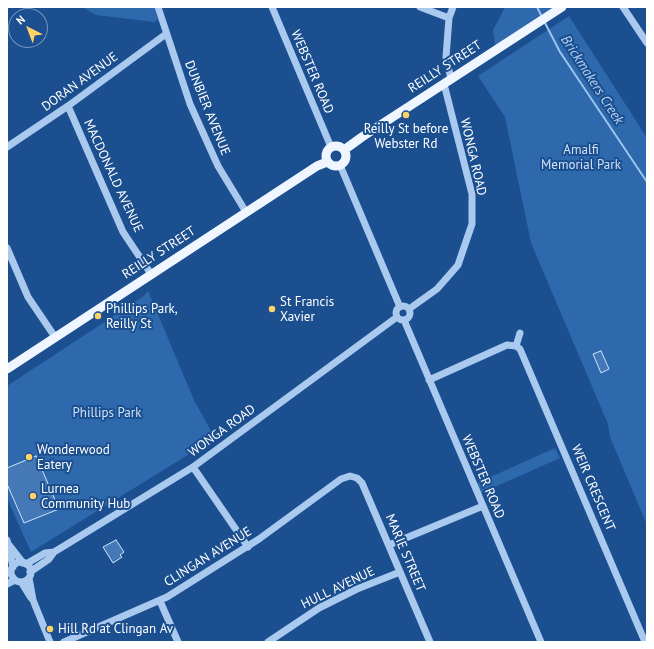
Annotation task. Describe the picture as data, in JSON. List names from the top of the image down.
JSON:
{
  "streets": {
    "main road": ["REILLY STREET"],
    "street": [
      "WEBSTER ROAD",
      "DORAN AVENUE",
      "DUNBIER AVENUE",
      "WONGA ROAD",
      "MACDONALD AVENUE",
      "WEIR CRESCENT",
      "MARIE STREET",
      "CLINGAN AVENUE",
      "HULL AVENUE"
    ]
  },
  "crossings": [
    ["REILLY STREET", "WEBSTER ROAD"],
    ["REILLY STREET", "DUNBIER AVENUE"],
    ["REILLY STREET", "WONGA ROAD"],
    ["REILLY STREET", "MACDONALD AVENUE"],
    ["WEBSTER ROAD", "WONGA ROAD"],
    ["DORAN AVENUE", "DUNBIER AVENUE"],
    ["DORAN AVENUE", "MACDONALD AVENUE"],
    ["MARIE STREET", "CLINGAN AVENUE"],
    ["MARIE STREET", "HULL AVENUE"]
  ],
  "water": ["Brickmakers Creek"],
  "parks": ["Amalfi Memorial Park", "Phillips Park"],
  "places": [
    "Reilly St before Webster Rd",
    "St Francis Xavier",
    "Phillips Park, Reilly St",
    "Wonderwood Eatery",
    "Lurnea Community Hub",
    "Hill Rd at Clingan Av"
  ],
  "north": "top left"
}
